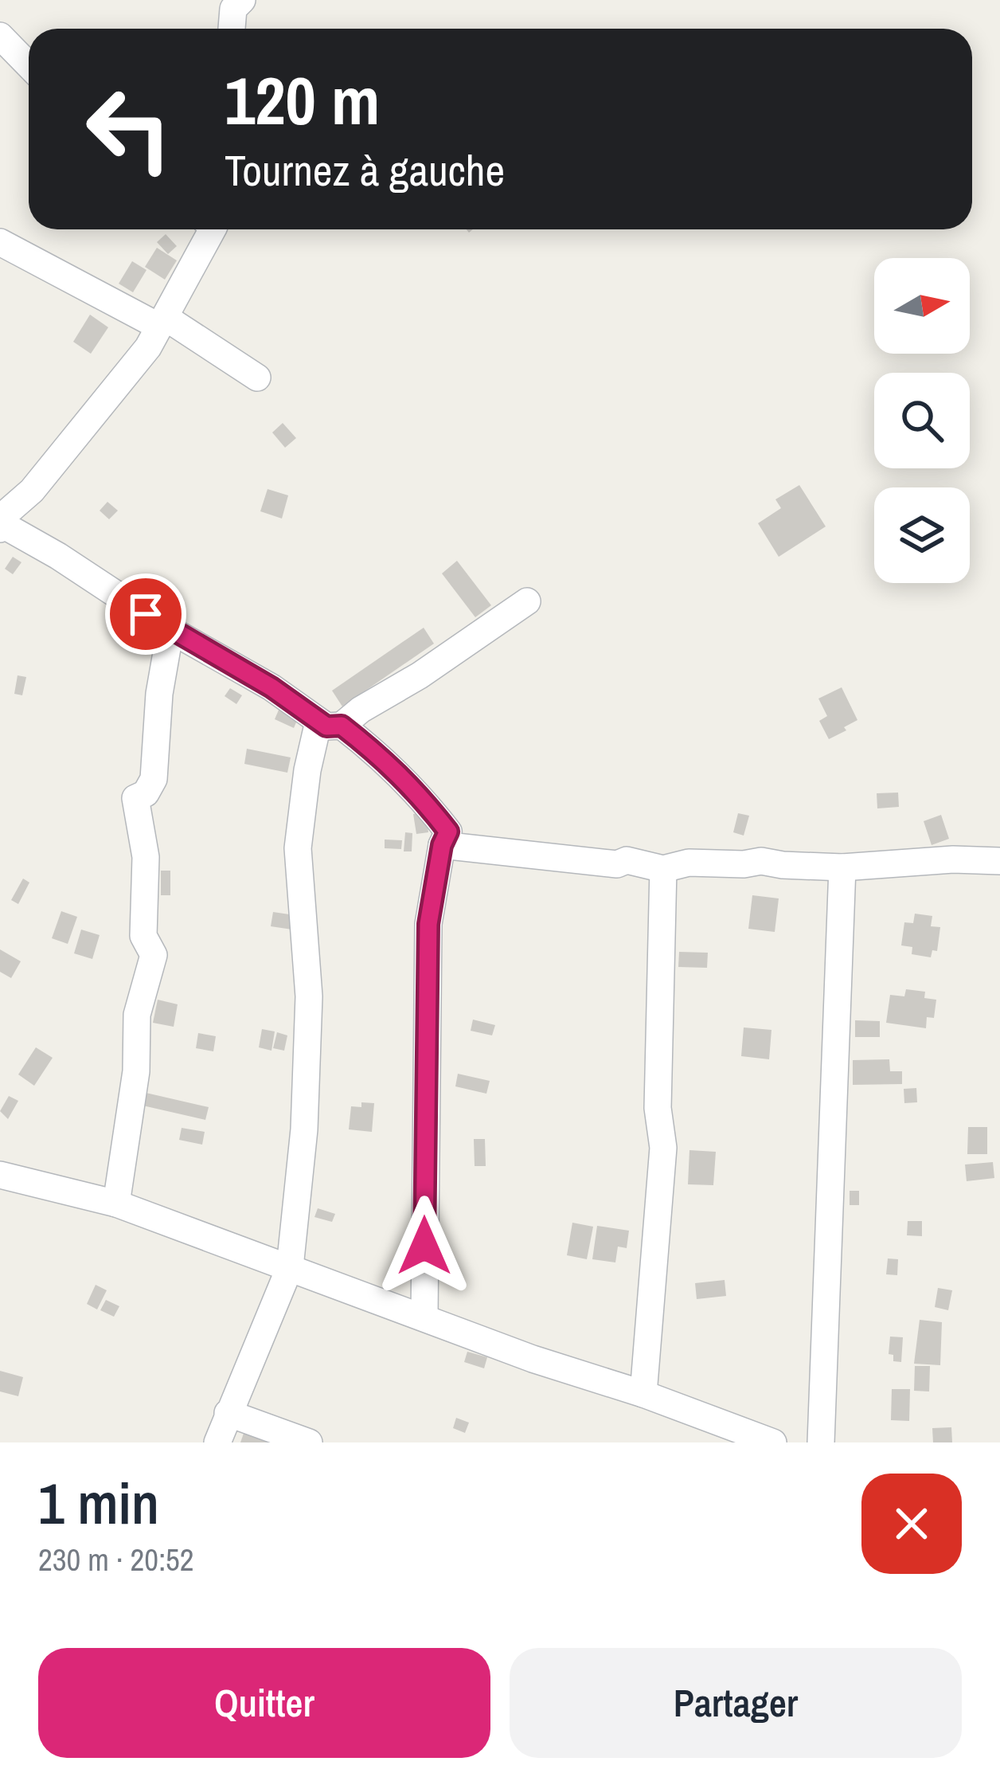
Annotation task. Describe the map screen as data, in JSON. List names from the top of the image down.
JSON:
{
  "north": "right",
  "page": {
    "turn": ["120 m", "Tournez à gauche"],
    "heading": ["1 min", "230 m · 20:52"],
    "buttons": ["Quitter", "Partager"]
  }
}
